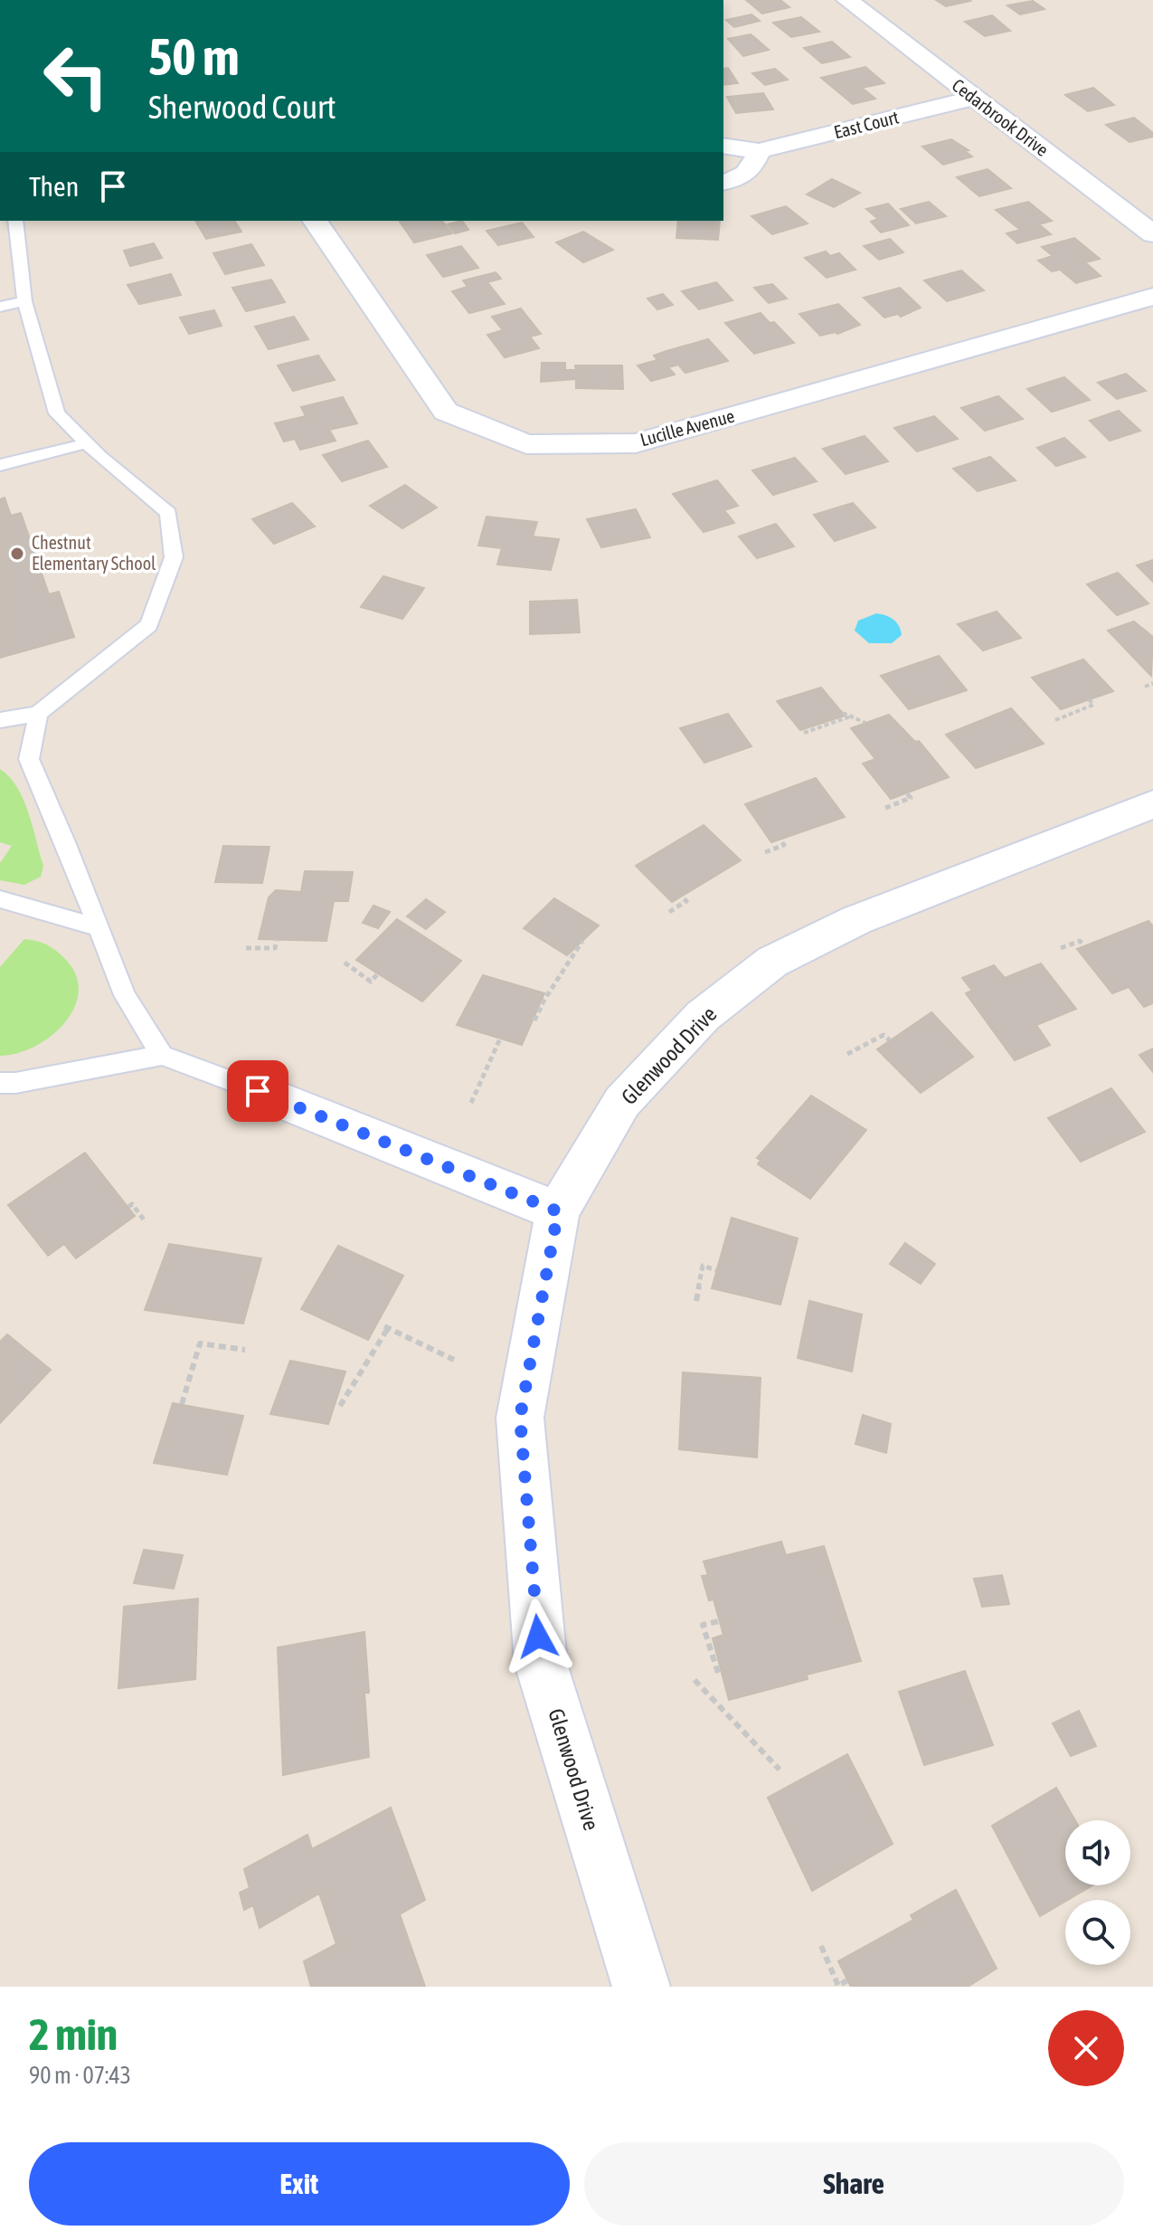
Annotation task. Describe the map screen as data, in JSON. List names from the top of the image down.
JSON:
{
  "streets": {
    "street": [
      "Cedarbrook Drive",
      "East Court",
      "Lucille Avenue",
      "Glenwood Drive"
    ]
  },
  "crossings": [
    ["Cedarbrook Drive", "East Court"]
  ],
  "places": ["Chestnut Elementary School"],
  "page": {
    "turn": ["50 m", "Sherwood Court"],
    "then": "Then",
    "heading": ["2 min", "90 m · 07:43"],
    "buttons": ["Exit", "Share"]
  }
}
